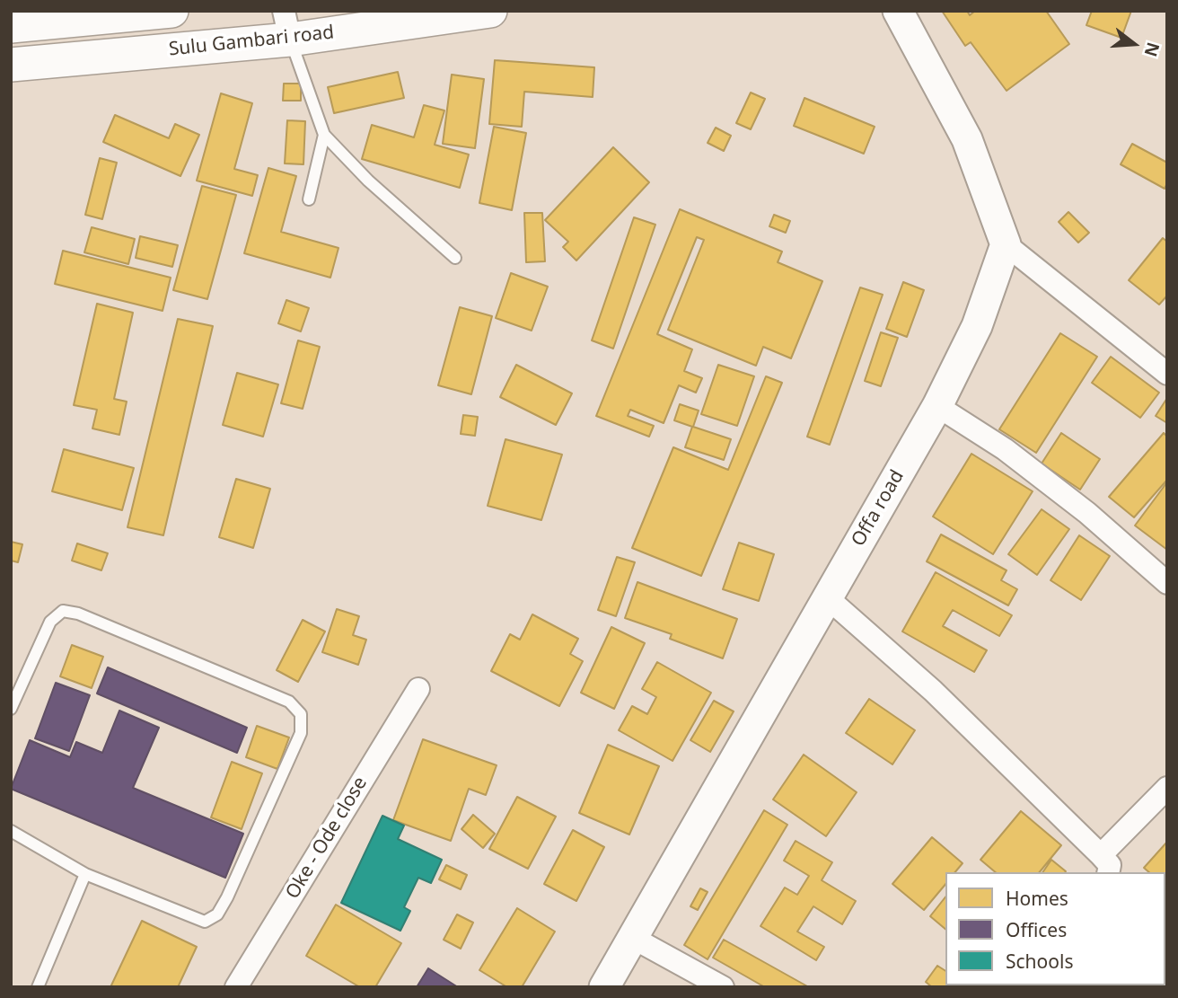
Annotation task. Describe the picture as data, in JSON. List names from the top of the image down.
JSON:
{
  "streets": {
    "main road": ["Sulu Gambari road"],
    "street": ["Offa road", "Oke - Ode close"]
  },
  "legend": ["Homes", "Offices", "Schools"],
  "north": "right"
}
